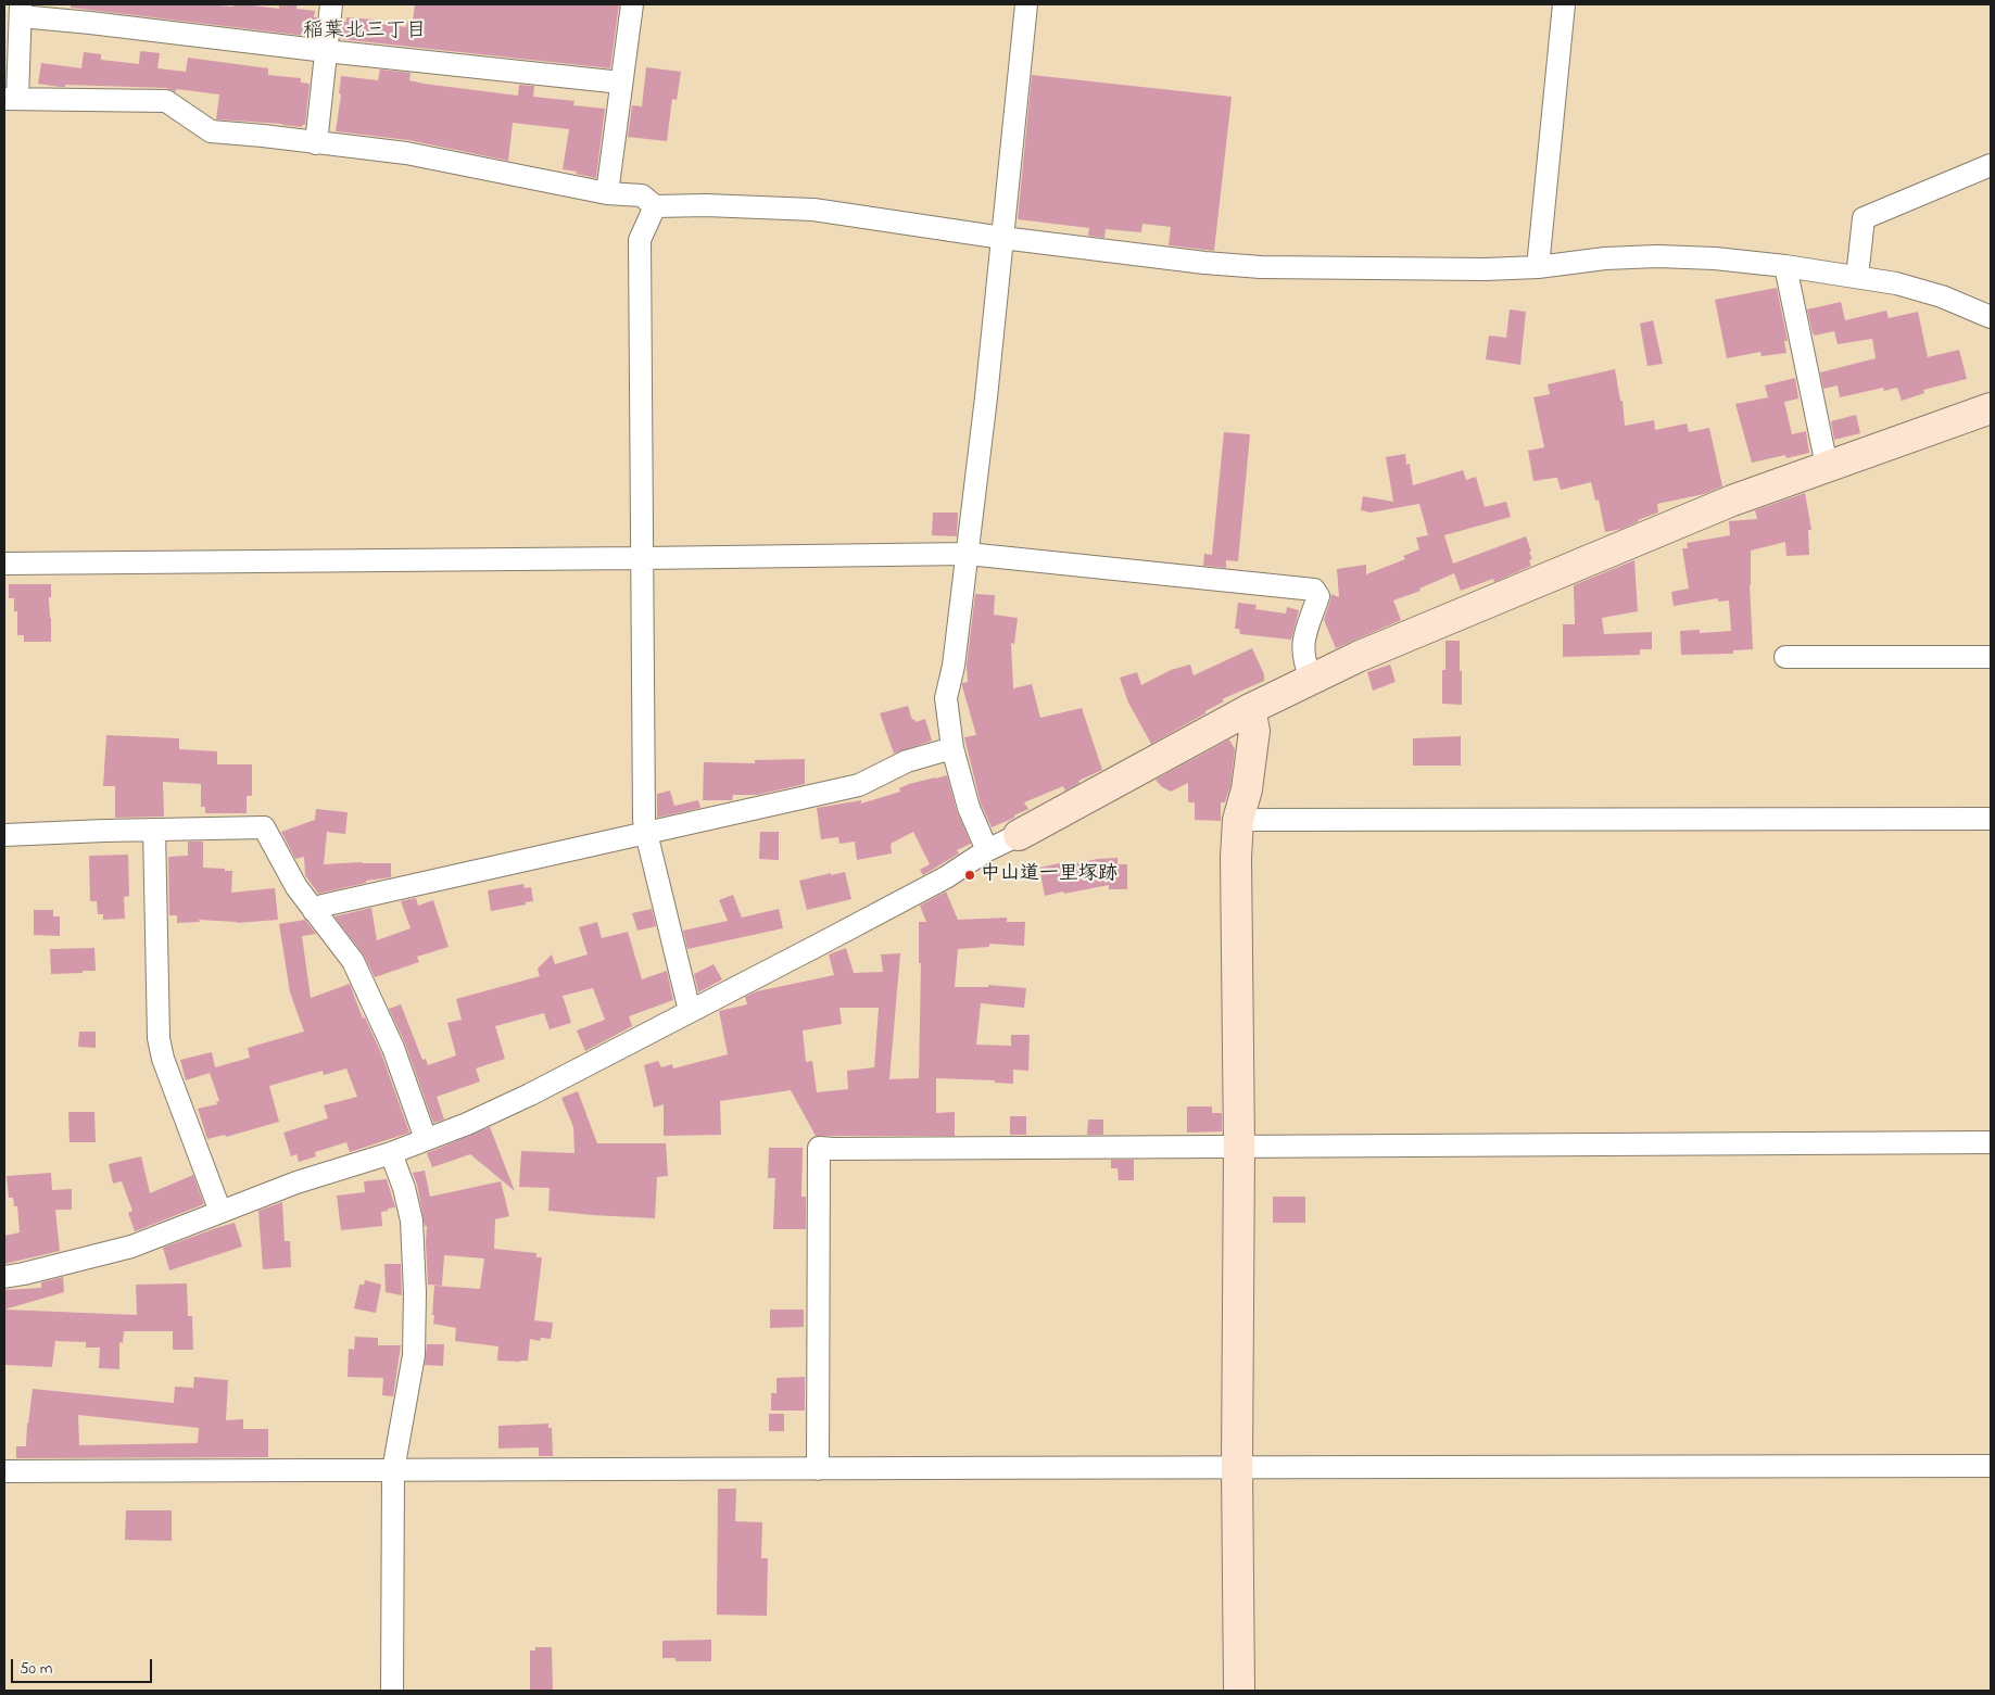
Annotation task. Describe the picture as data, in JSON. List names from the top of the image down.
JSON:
{
  "districts": ["稲葉北三丁目"],
  "places": ["中山道一里塚跡"],
  "scale_bar": "50 m"
}
